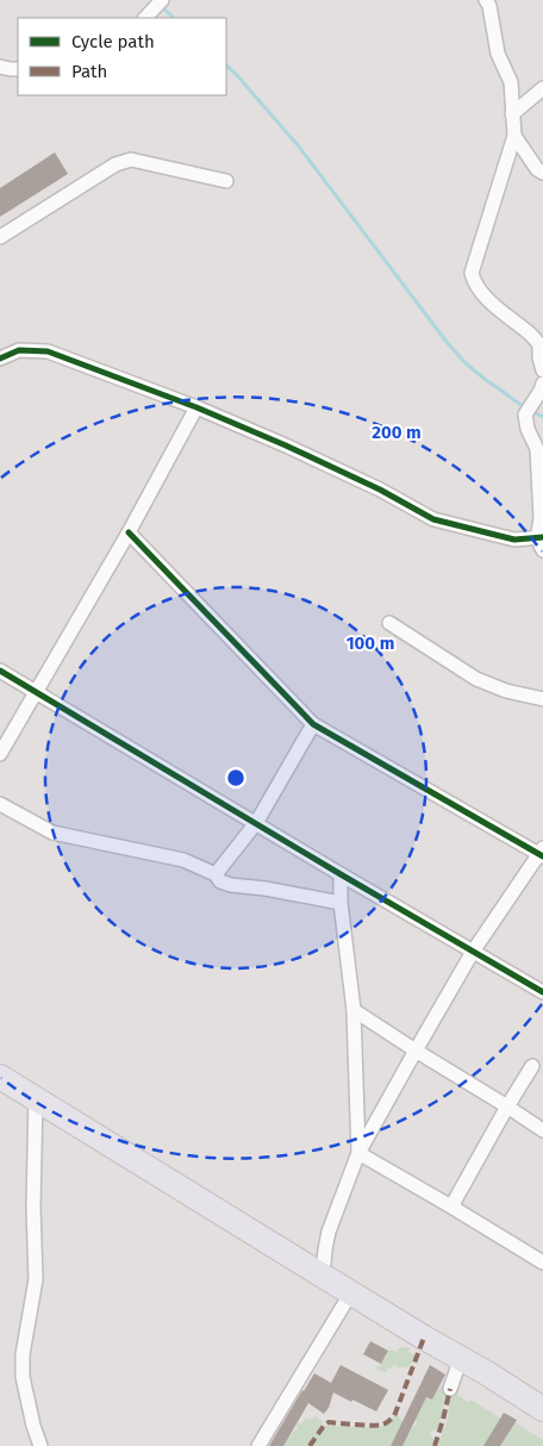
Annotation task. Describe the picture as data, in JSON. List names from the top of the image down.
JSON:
{
  "legend": ["Cycle path", "Path"],
  "rings": ["200 m", "100 m"]
}
